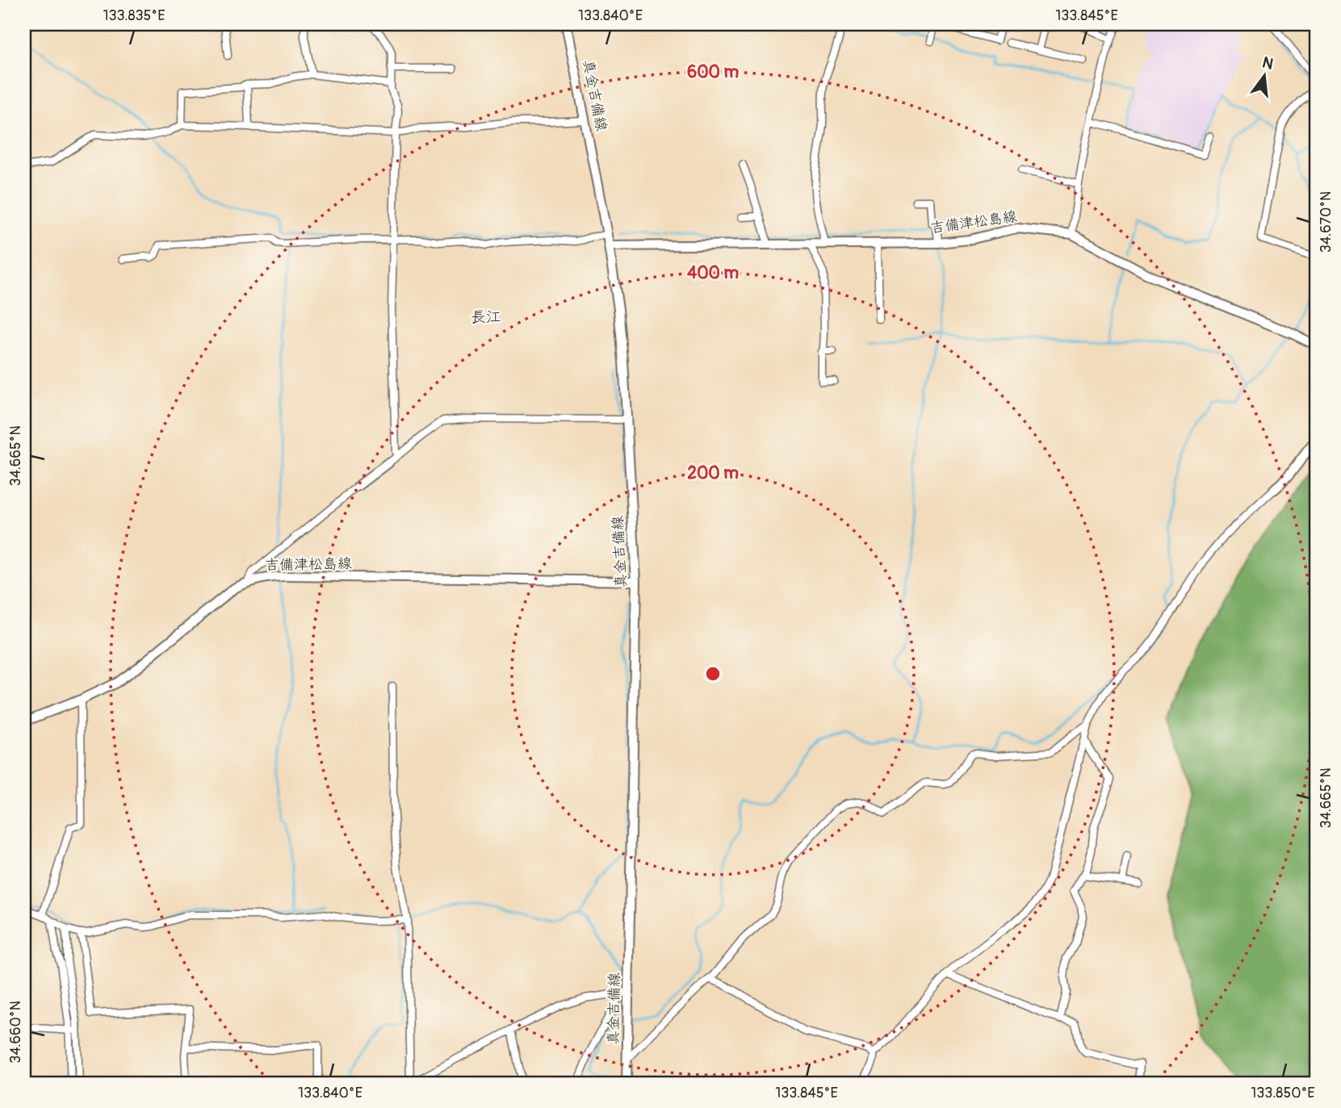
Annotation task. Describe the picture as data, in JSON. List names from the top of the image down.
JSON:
{
  "streets": {
    "main road": ["真金吉備線", "吉備津松島線"]
  },
  "crossings": [
    ["真金吉備線", "吉備津松島線"]
  ],
  "districts": ["長江"],
  "north": "top",
  "coordinates": [
    "133.835°E",
    "133.840°E",
    "133.845°E",
    "34.670°N",
    "34.665°N",
    "34.660°N",
    "133.850°E"
  ],
  "rings": ["600 m", "400 m", "200 m"]
}
